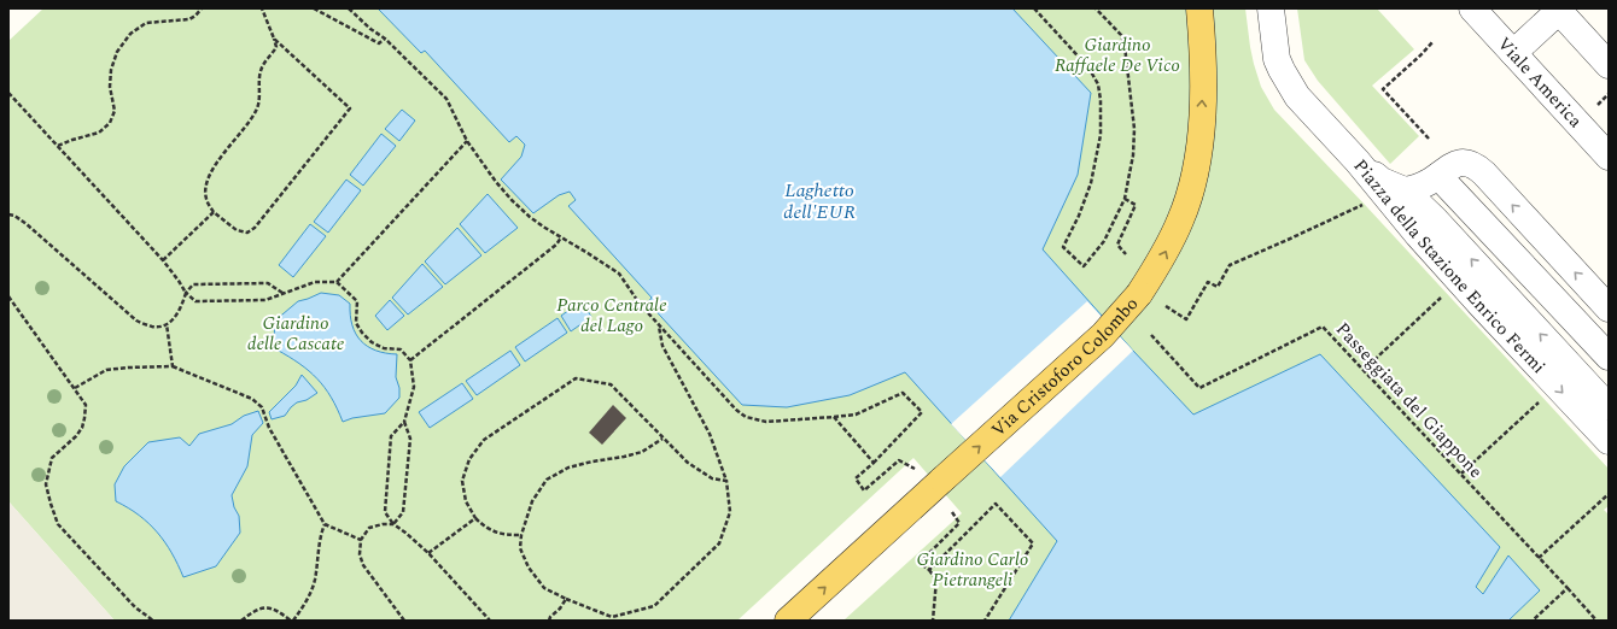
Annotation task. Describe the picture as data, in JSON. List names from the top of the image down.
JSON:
{
  "streets": {
    "main road": ["Via Cristoforo Colombo"],
    "street": ["Viale America", "Piazza della Stazione Enrico Fermi"],
    "path": ["Passeggiata del Giappone"]
  },
  "one_way": ["Via Cristoforo Colombo"],
  "water": ["Laghetto dell'EUR"],
  "parks": [
    "Giardino Raffaele De Vico",
    "Parco Centrale del Lago",
    "Giardino delle Cascate",
    "Giardino Carlo Pietrangeli"
  ]
}
